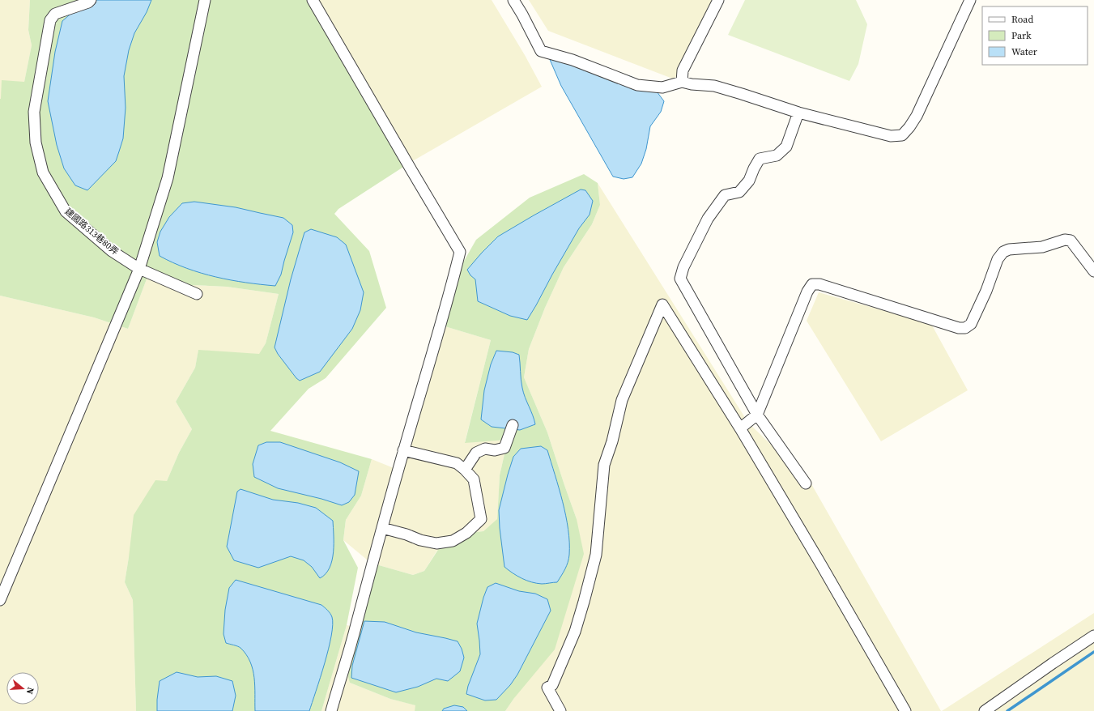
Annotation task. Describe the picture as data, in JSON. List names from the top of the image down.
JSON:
{
  "streets": {
    "street": ["建國路313巷80弄"]
  },
  "legend": ["Road", "Park", "Water"],
  "north": "right"
}
